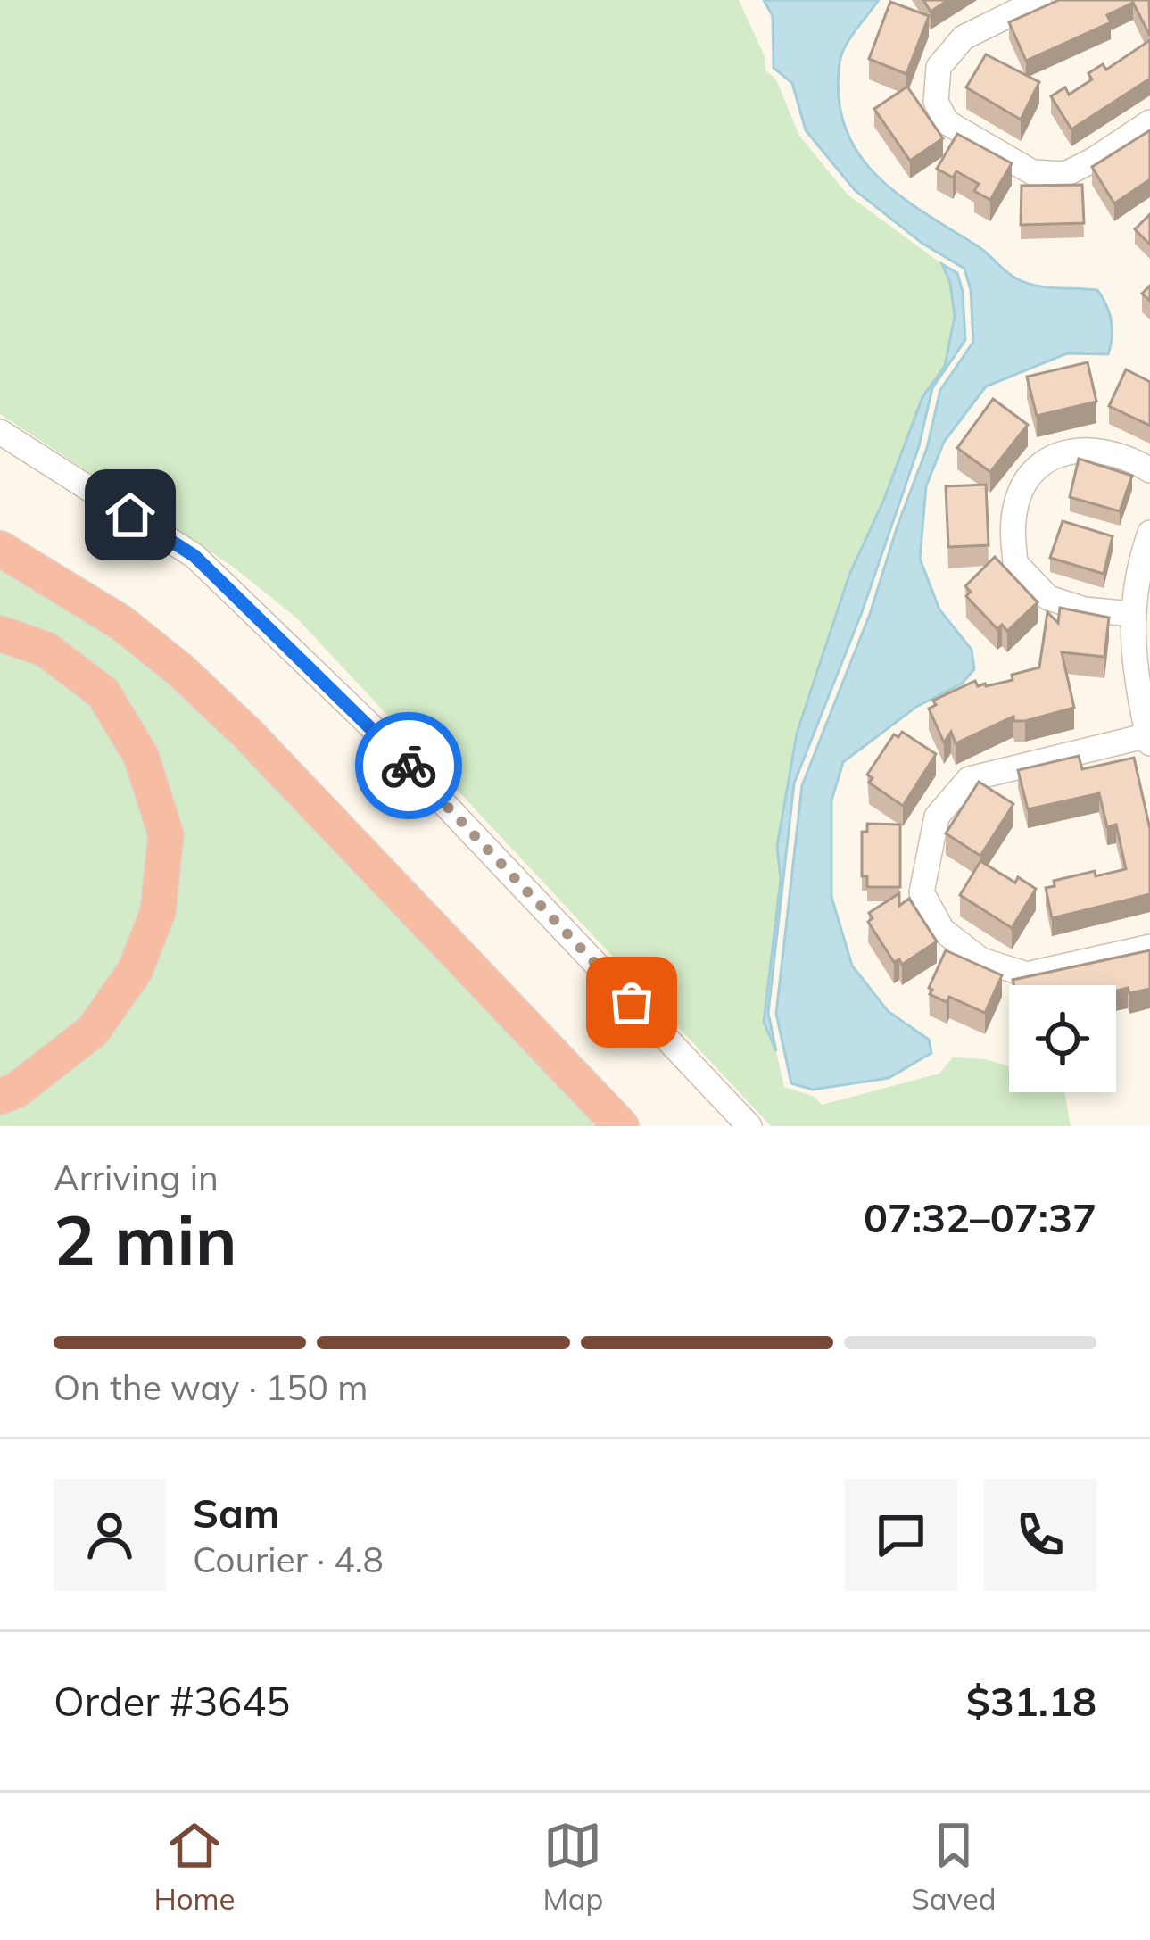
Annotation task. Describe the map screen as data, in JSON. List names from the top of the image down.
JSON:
{
  "page": {
    "heading": ["2 min", "Arriving in", "07:32–07:37"],
    "panel": [
      "Sam",
      "Courier · 4.8",
      "Order #3645",
      "$31.18"
    ],
    "bar": "On the way · 150 m",
    "tabs": ["Home", "Map", "Saved"]
  }
}
